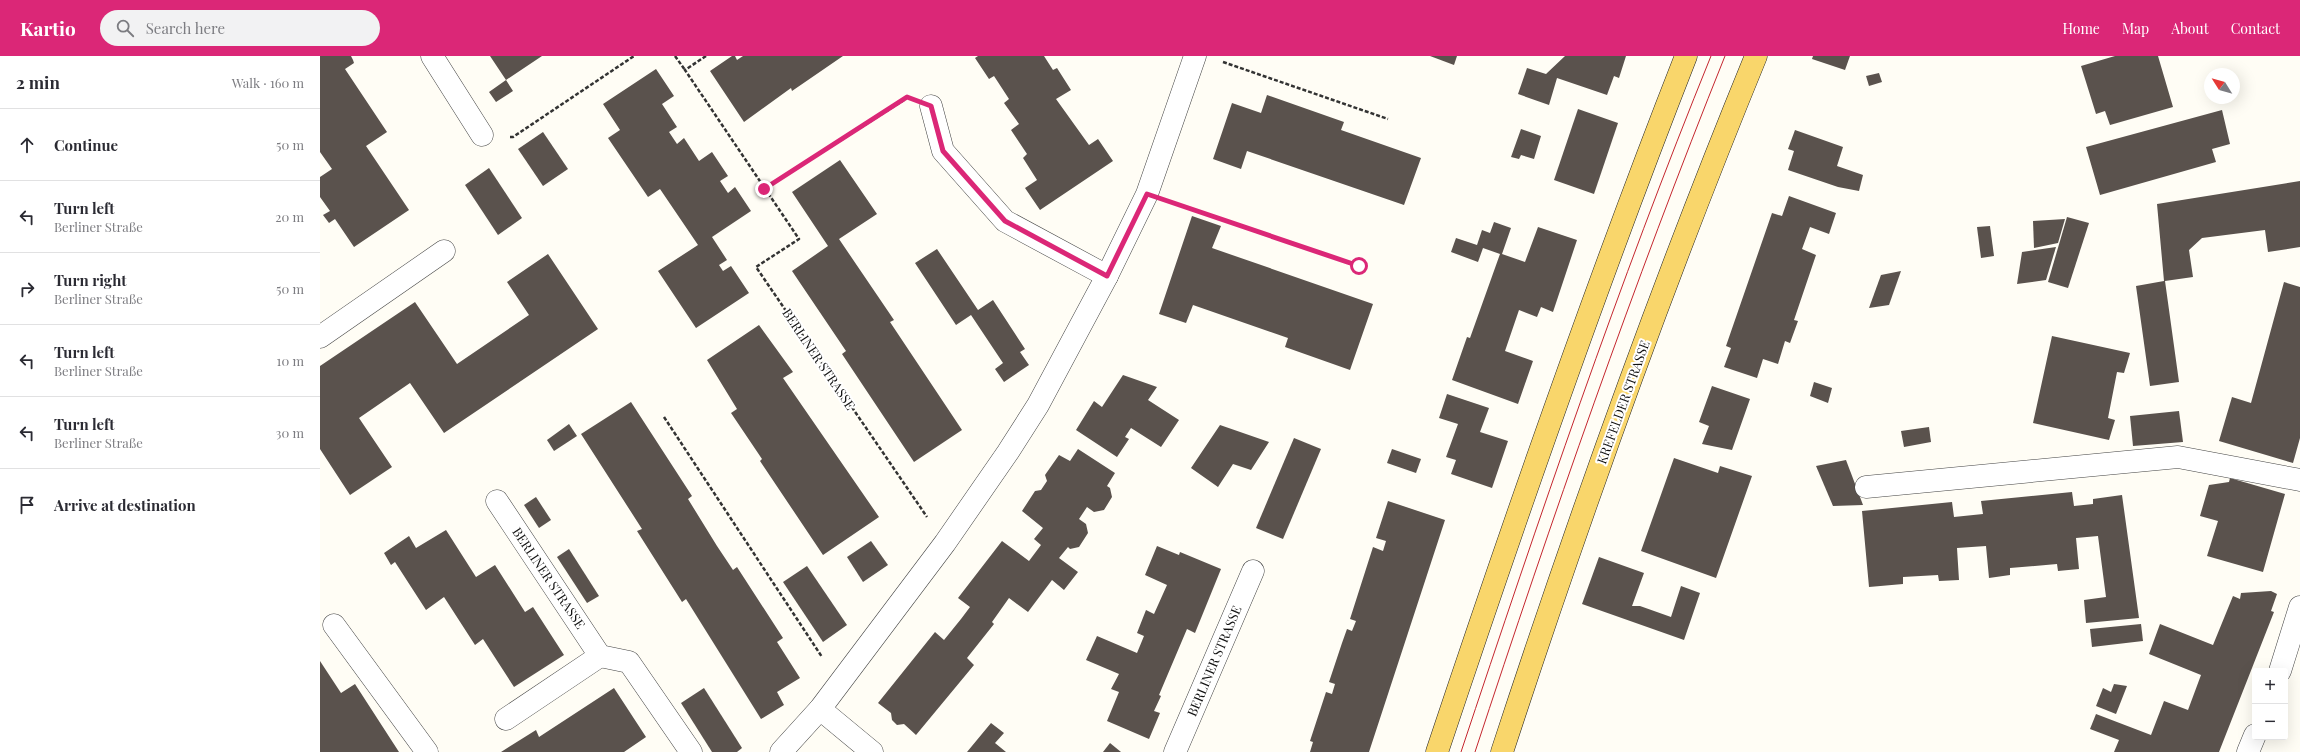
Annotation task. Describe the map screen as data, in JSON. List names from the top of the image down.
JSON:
{
  "streets": {
    "main road": ["KREFELDER STRASSE"],
    "street": ["BERLINER STRASSE"]
  },
  "north": "top left",
  "page": {
    "header": "Kartio",
    "search": "Search here",
    "nav": [
      "Home",
      "Map",
      "About",
      "Contact"
    ],
    "heading": ["2 min", "Walk · 160 m"],
    "list": [
      ["Continue", "50 m"],
      ["Turn left", "Berliner Straße", "20 m"],
      ["Turn right", "Berliner Straße", "50 m"],
      ["Turn left", "Berliner Straße", "10 m"],
      ["Turn left", "Berliner Straße", "30 m"],
      "Arrive at destination"
    ],
    "map_buttons": ["+", "−"]
  }
}
